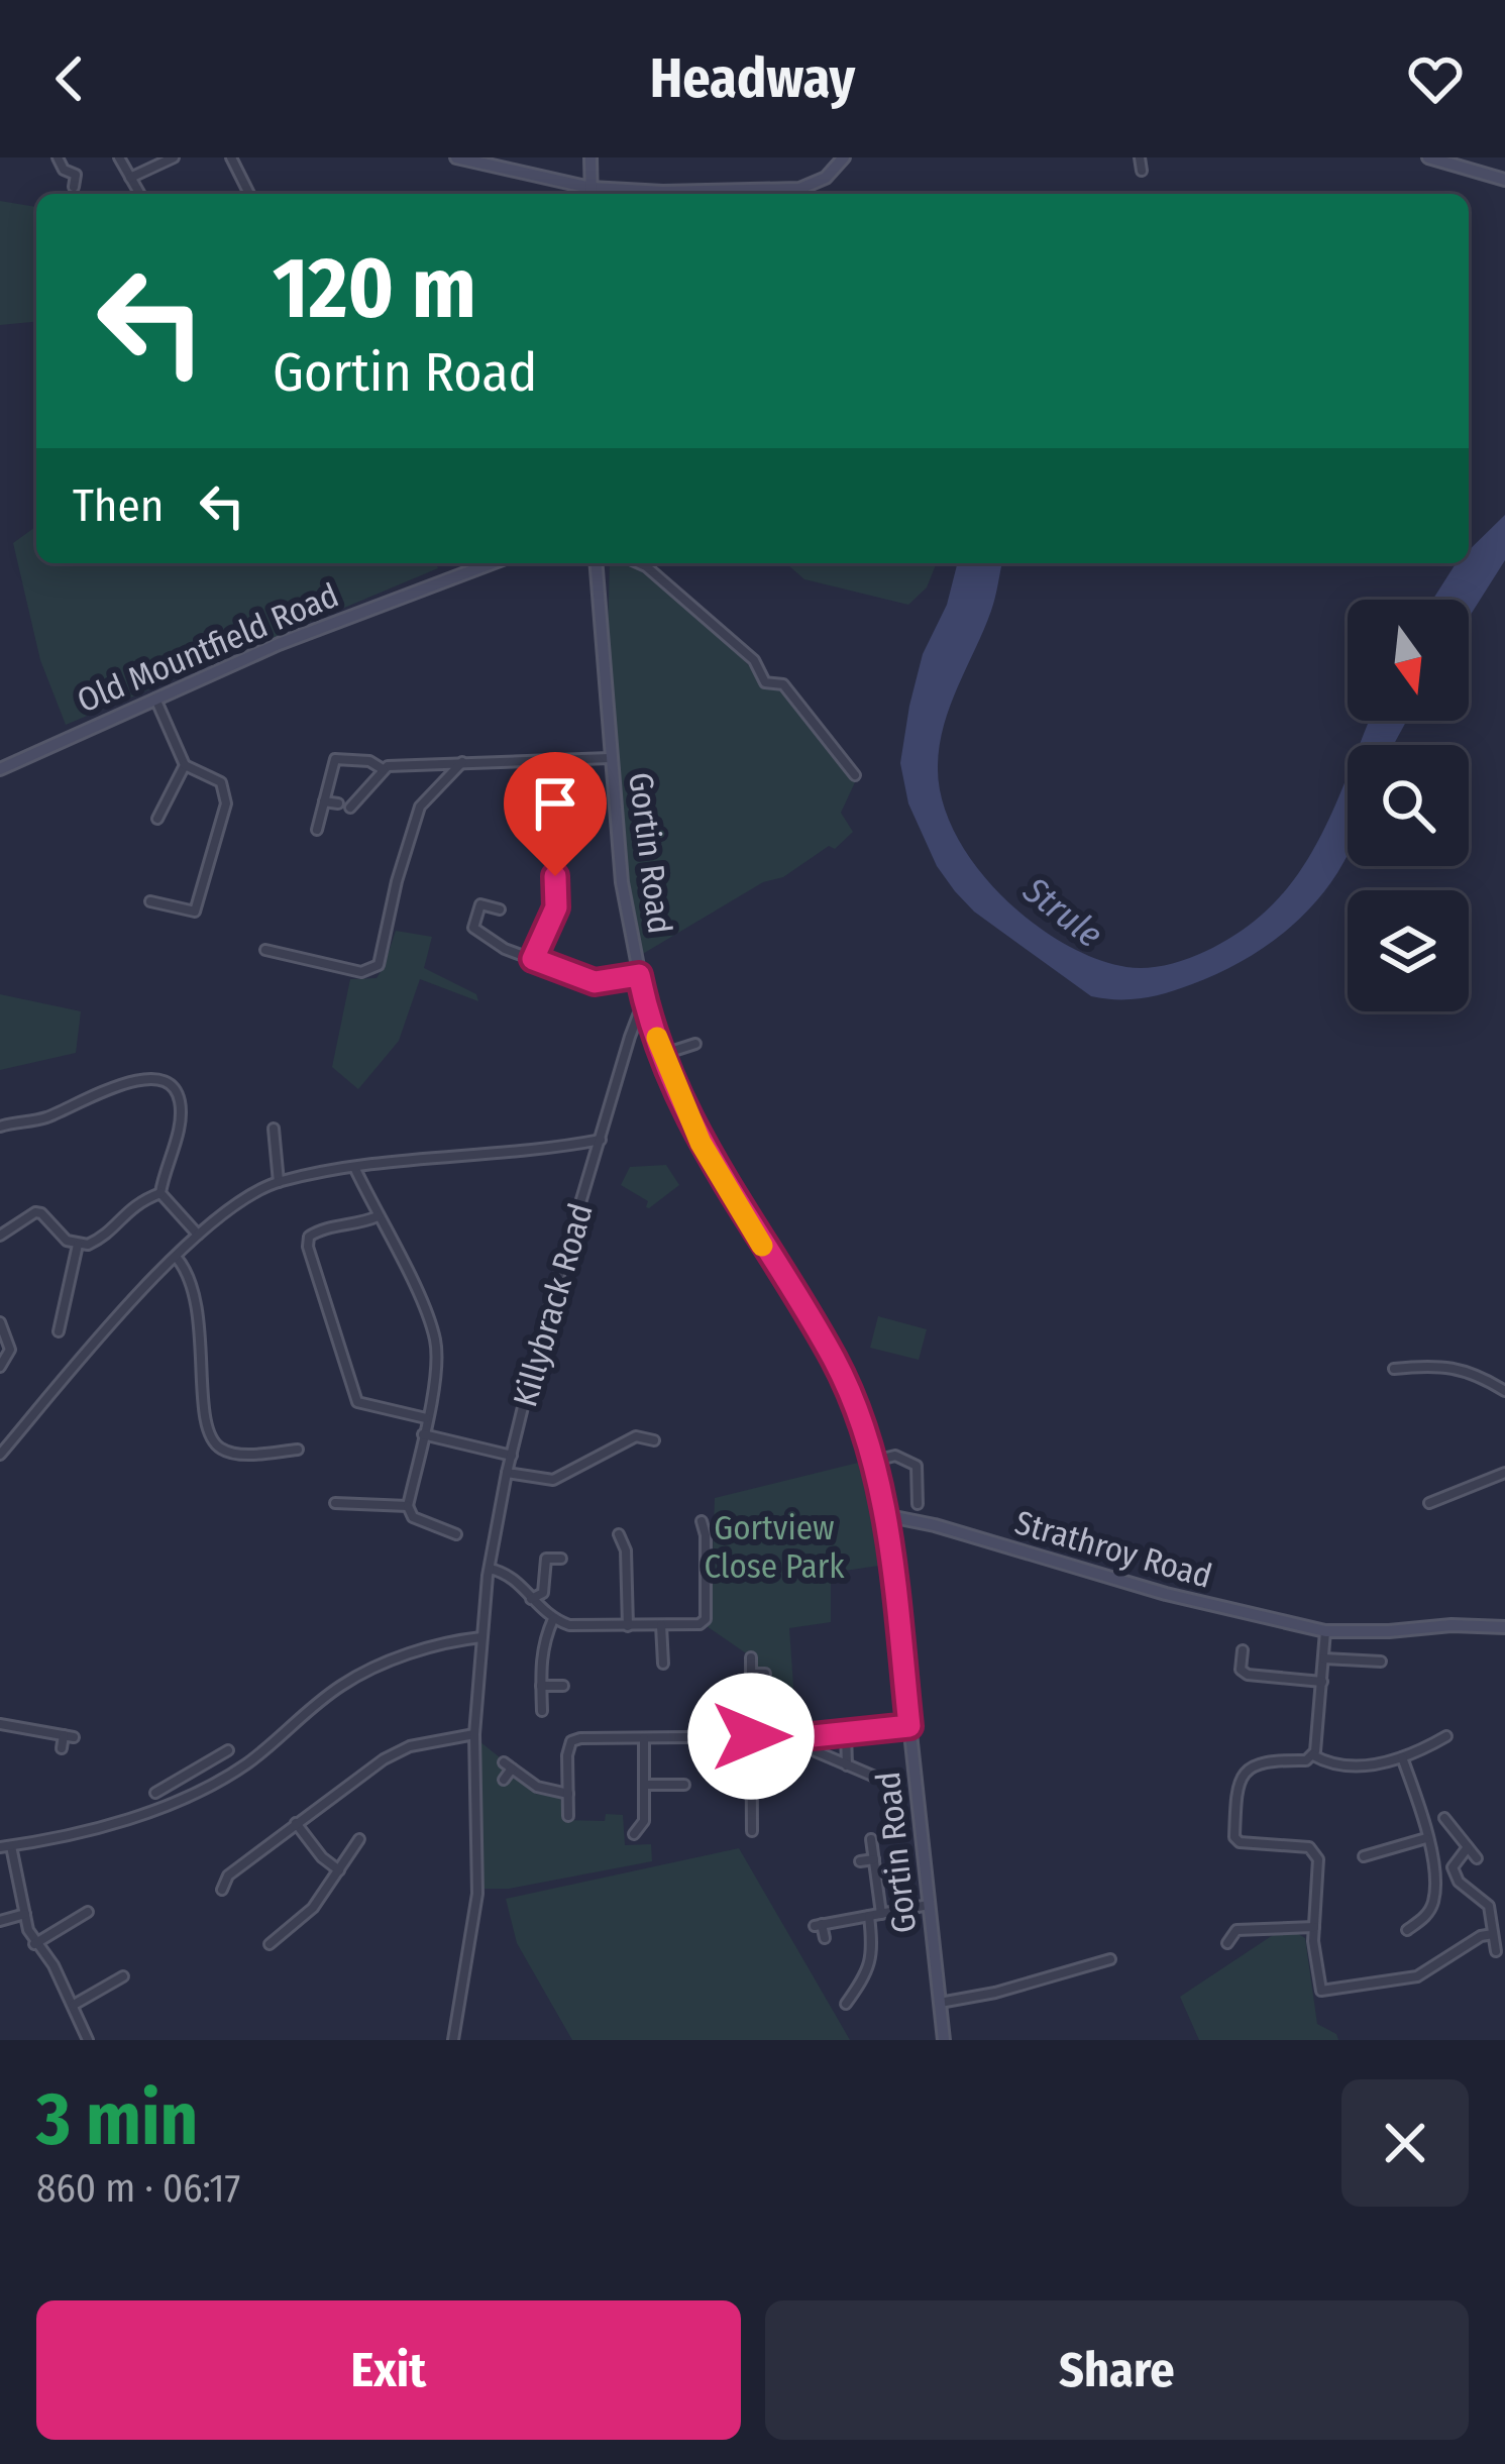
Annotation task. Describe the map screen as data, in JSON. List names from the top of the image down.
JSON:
{
  "streets": {
    "main road": ["Old Mountfield Road", "Gortin Road", "Strathroy Road"],
    "street": ["Killybrack Road"]
  },
  "crossings": [
    ["Gortin Road", "Killybrack Road"],
    ["Gortin Road", "Strathroy Road"]
  ],
  "water": ["Strule"],
  "parks": ["Gortview Close Park"],
  "north": "bottom",
  "page": {
    "header": "Headway",
    "turn": ["120 m", "Gortin Road"],
    "then": "Then",
    "heading": ["3 min", "860 m · 06:17"],
    "buttons": ["Exit", "Share"]
  }
}
